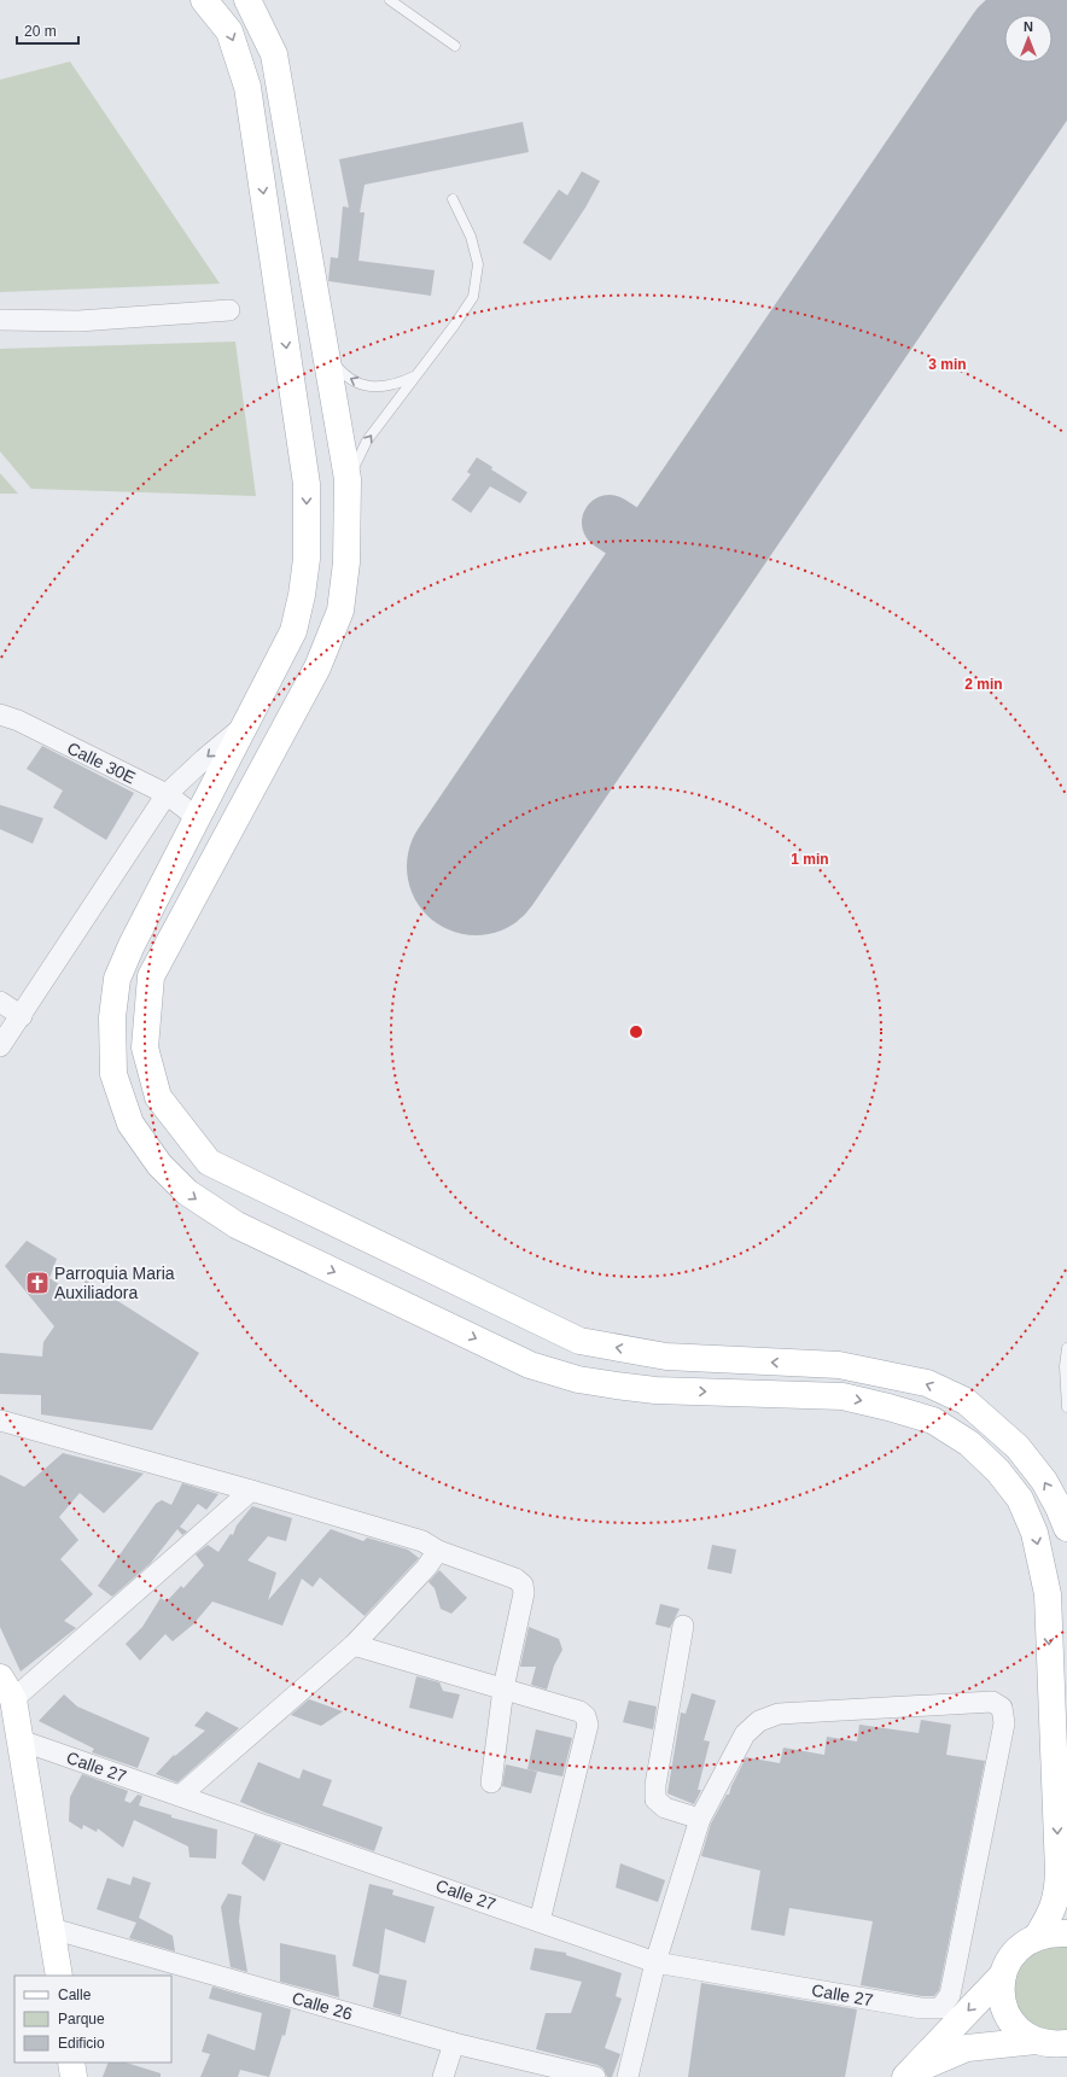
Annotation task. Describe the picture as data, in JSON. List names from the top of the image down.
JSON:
{
  "streets": {
    "street": ["Calle 30E", "Calle 27", "Calle 26"]
  },
  "places": {
    "church": ["Parroquia Maria Auxiliadora"]
  },
  "legend": ["Calle", "Parque", "Edificio"],
  "scale_bar": "20 m",
  "north": "top",
  "rings": ["3 min", "2 min", "1 min"]
}
